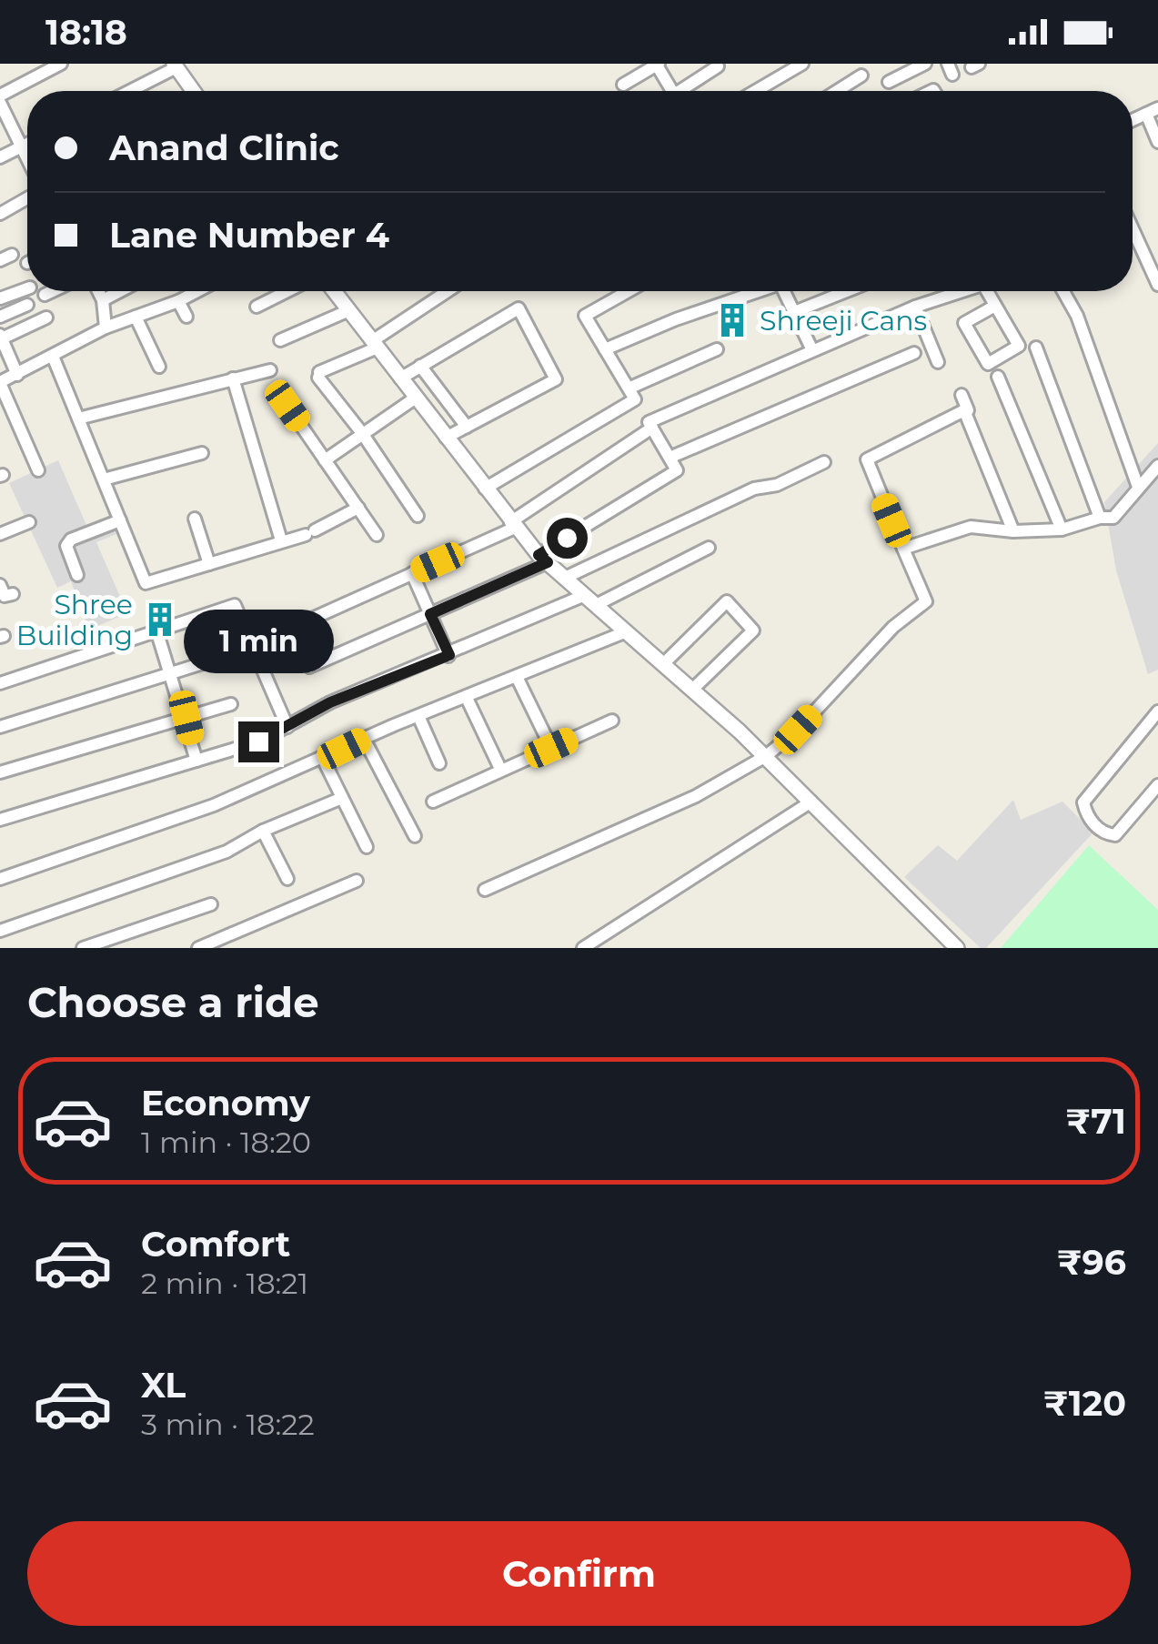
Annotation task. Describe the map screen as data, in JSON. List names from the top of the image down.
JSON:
{
  "places": {
    "building": ["Shreeji Cans", "Shree Building"]
  },
  "page": {
    "status": "18:18",
    "banner": ["Anand Clinic", "Lane Number 4"],
    "bubble": "1 min",
    "heading": "Choose a ride",
    "list": [
      {
        "name": "Economy",
        "note": "1 min · 18:20",
        "value": "₹71"
      },
      {
        "name": "Comfort",
        "note": "2 min · 18:21",
        "value": "₹96"
      },
      {
        "name": "XL",
        "note": "3 min · 18:22",
        "value": "₹120"
      }
    ],
    "buttons": "Confirm"
  }
}
